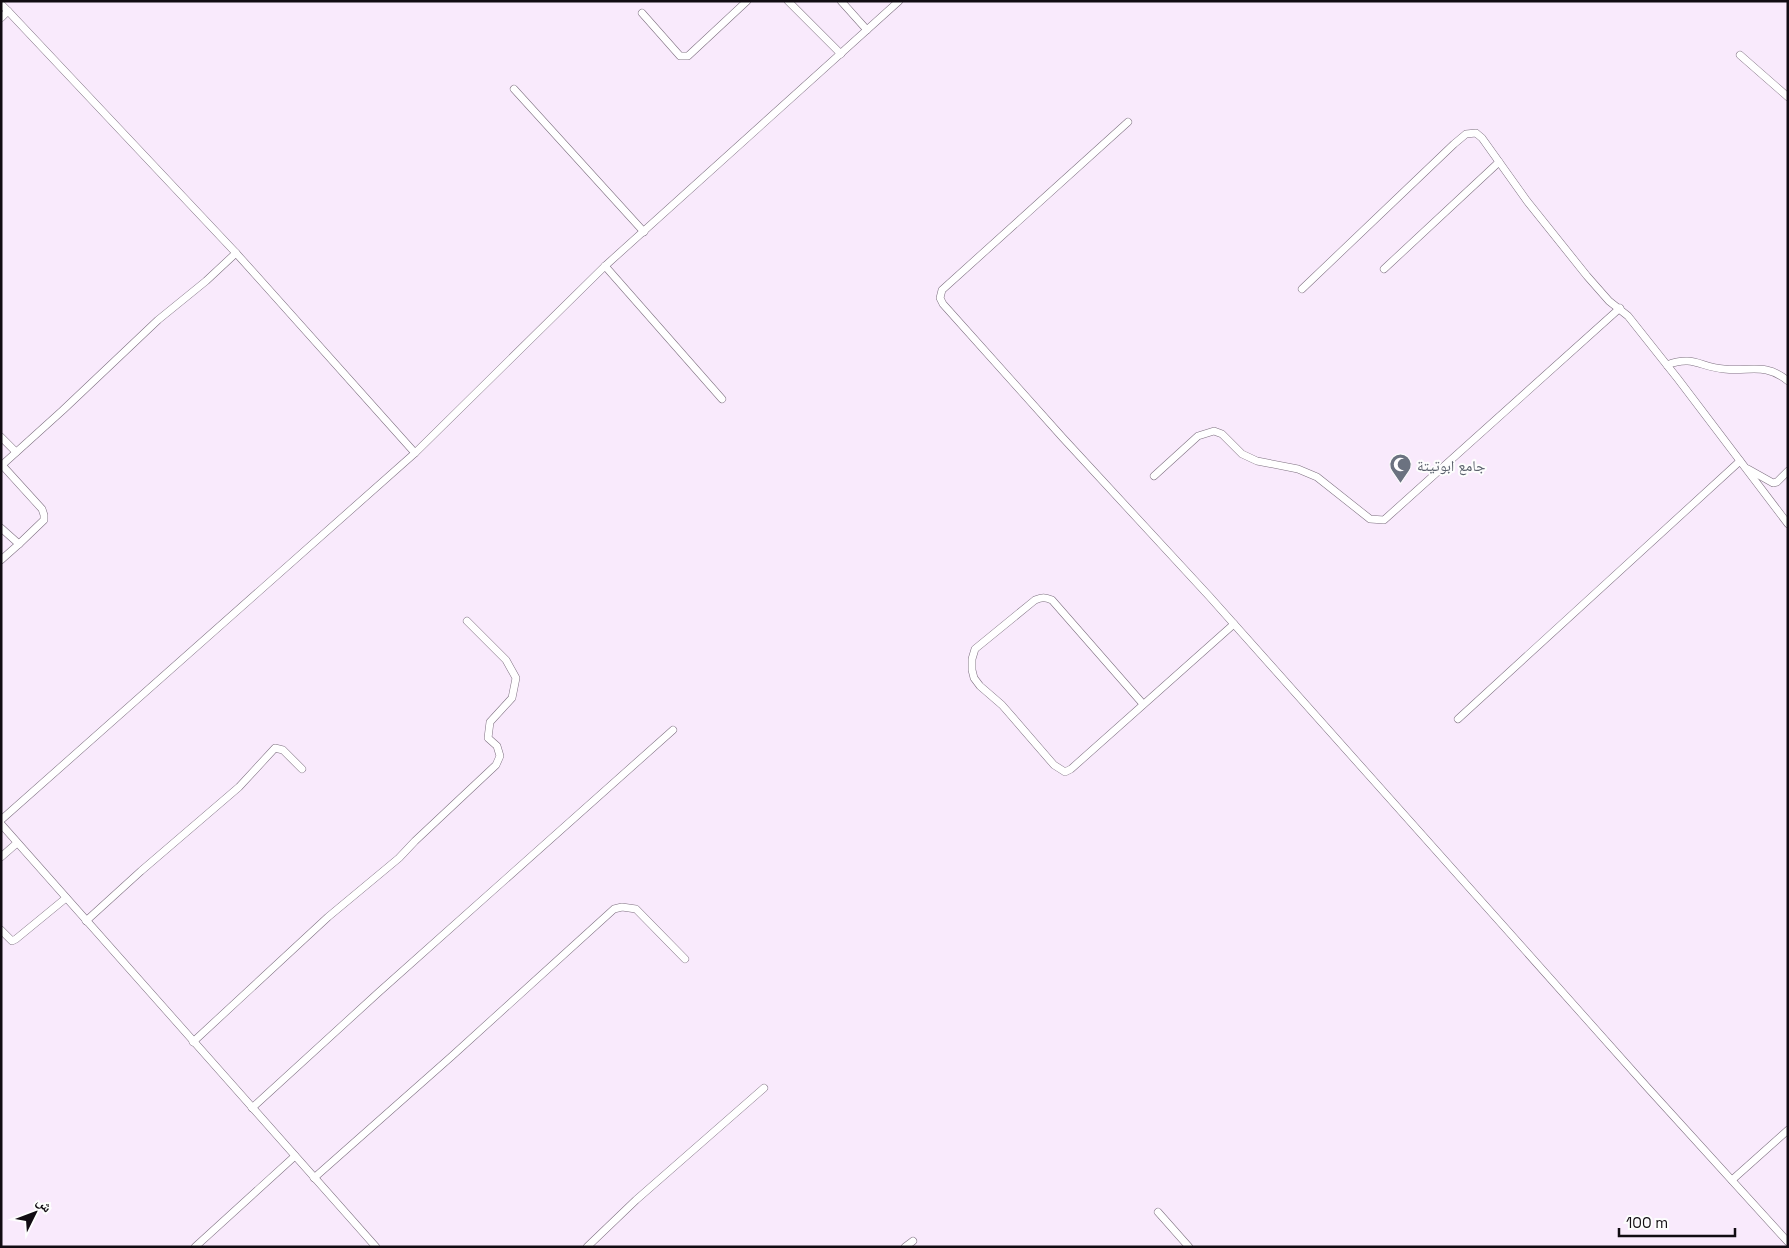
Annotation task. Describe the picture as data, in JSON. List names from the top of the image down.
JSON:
{
  "places": {
    "mosque": ["جامع ابوتيتة"]
  },
  "scale_bar": "100 m",
  "north": "top right"
}
